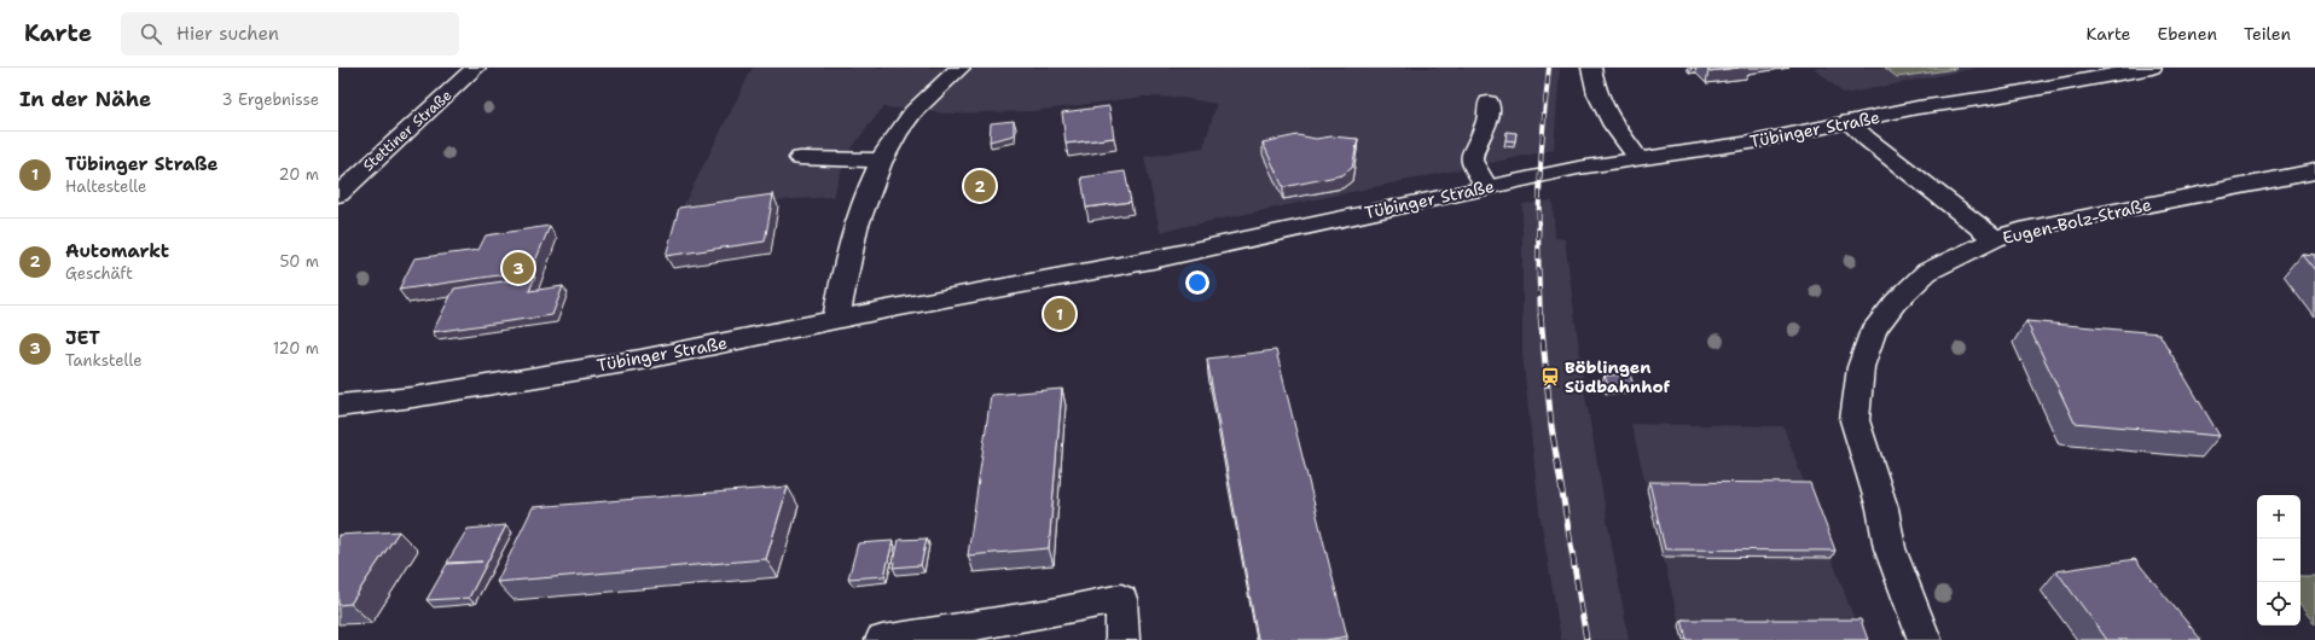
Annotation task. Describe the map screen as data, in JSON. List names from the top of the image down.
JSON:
{
  "streets": {
    "street": ["Tübinger Straße", "Stettiner Straße", "Eugen-Bolz-Straße"]
  },
  "places": {
    "station": ["Böblingen Südbahnhof"]
  },
  "page": {
    "header": "Karte",
    "search": "Hier suchen",
    "nav": ["Karte", "Ebenen", "Teilen"],
    "heading": ["In der Nähe", "3 Ergebnisse"],
    "list": [
      {
        "mark": "1",
        "name": "Tübinger Straße",
        "note": "Haltestelle",
        "value": "20 m"
      },
      {
        "mark": "2",
        "name": "Automarkt",
        "note": "Geschäft",
        "value": "50 m"
      },
      {
        "mark": "3",
        "name": "JET",
        "note": "Tankstelle",
        "value": "120 m"
      }
    ],
    "pins": ["2", "3", "1"],
    "map_buttons": ["+", "−"]
  }
}
